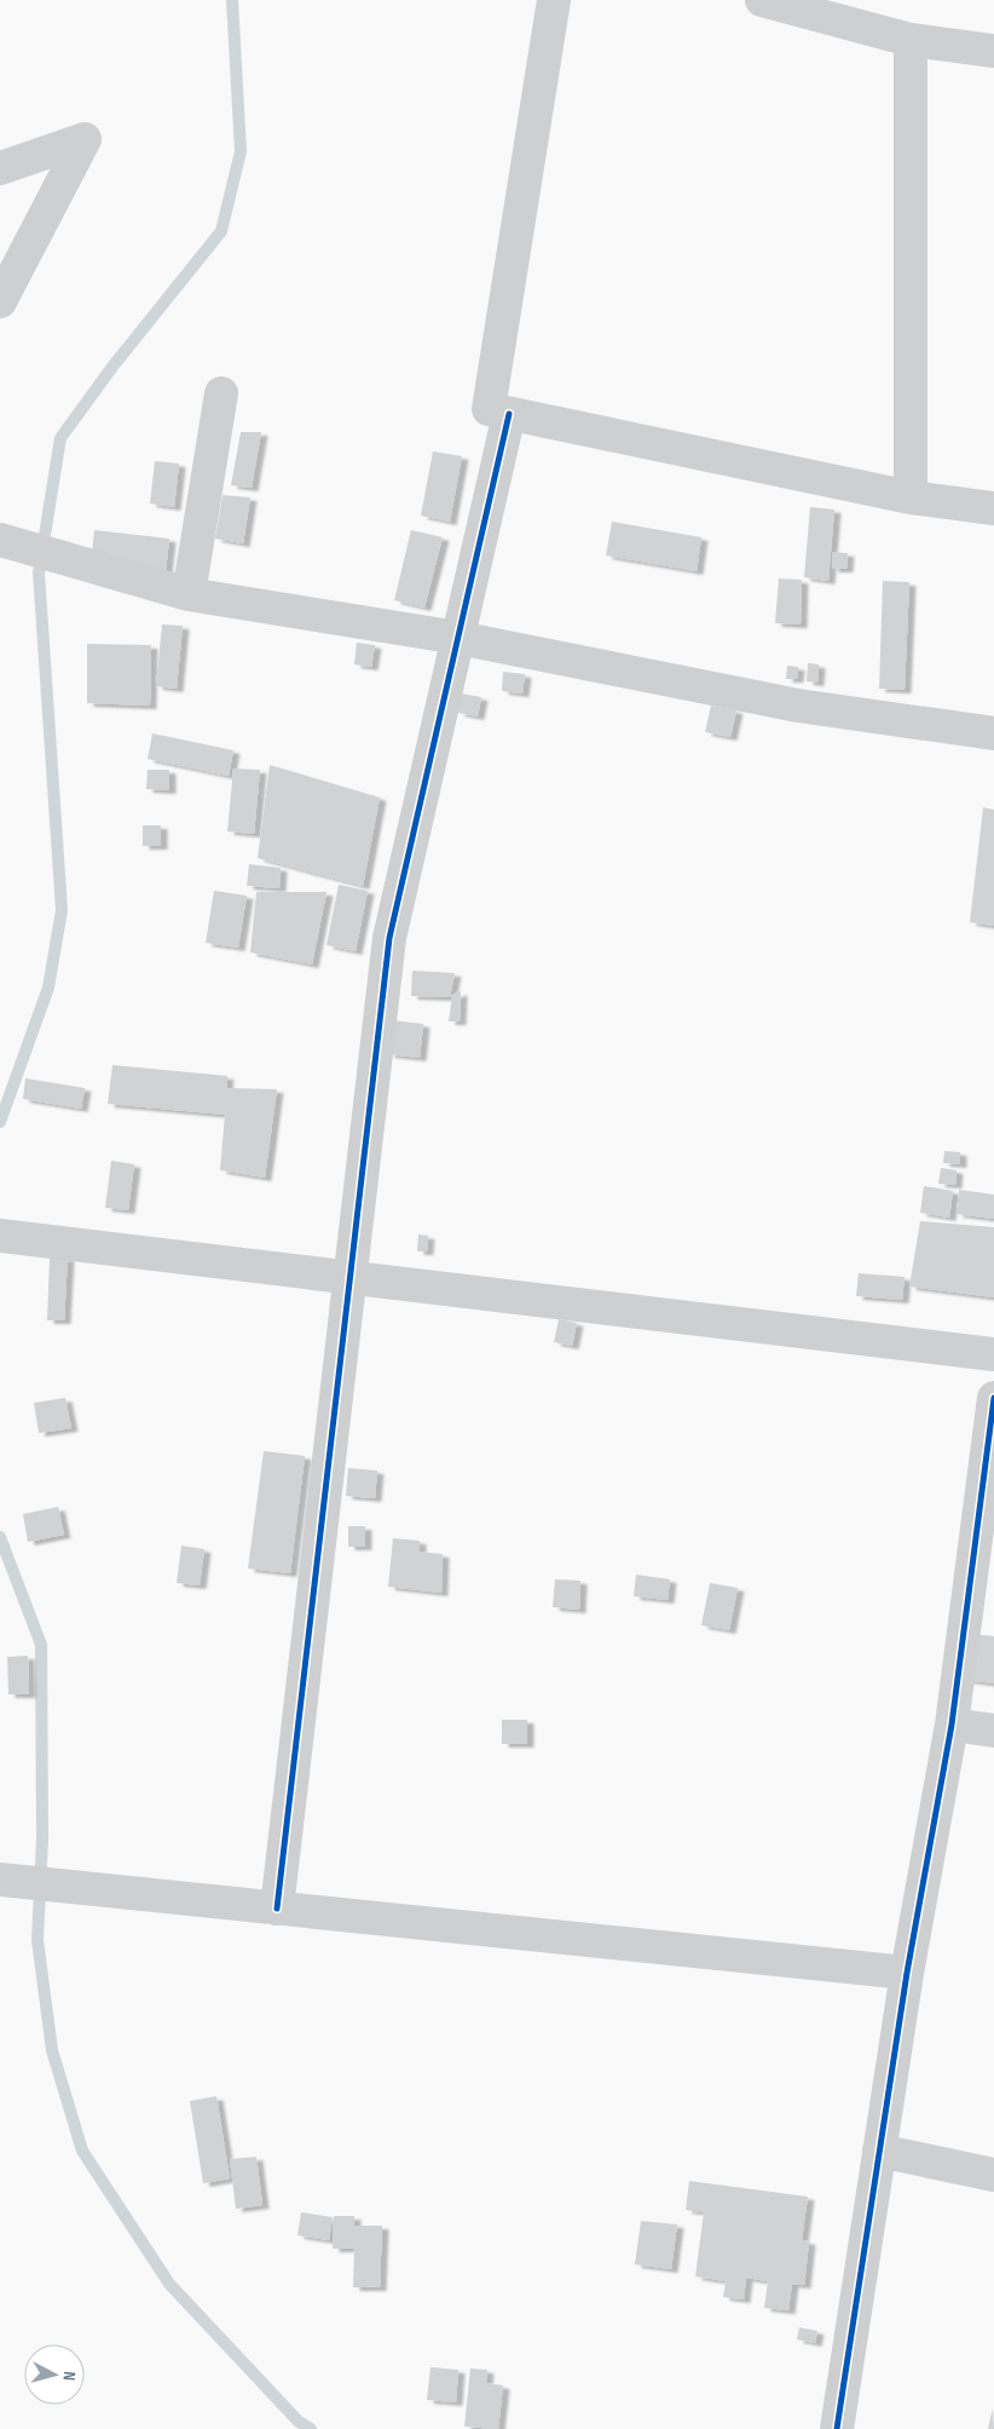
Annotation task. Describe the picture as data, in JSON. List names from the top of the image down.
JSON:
{
  "north": "right"
}
